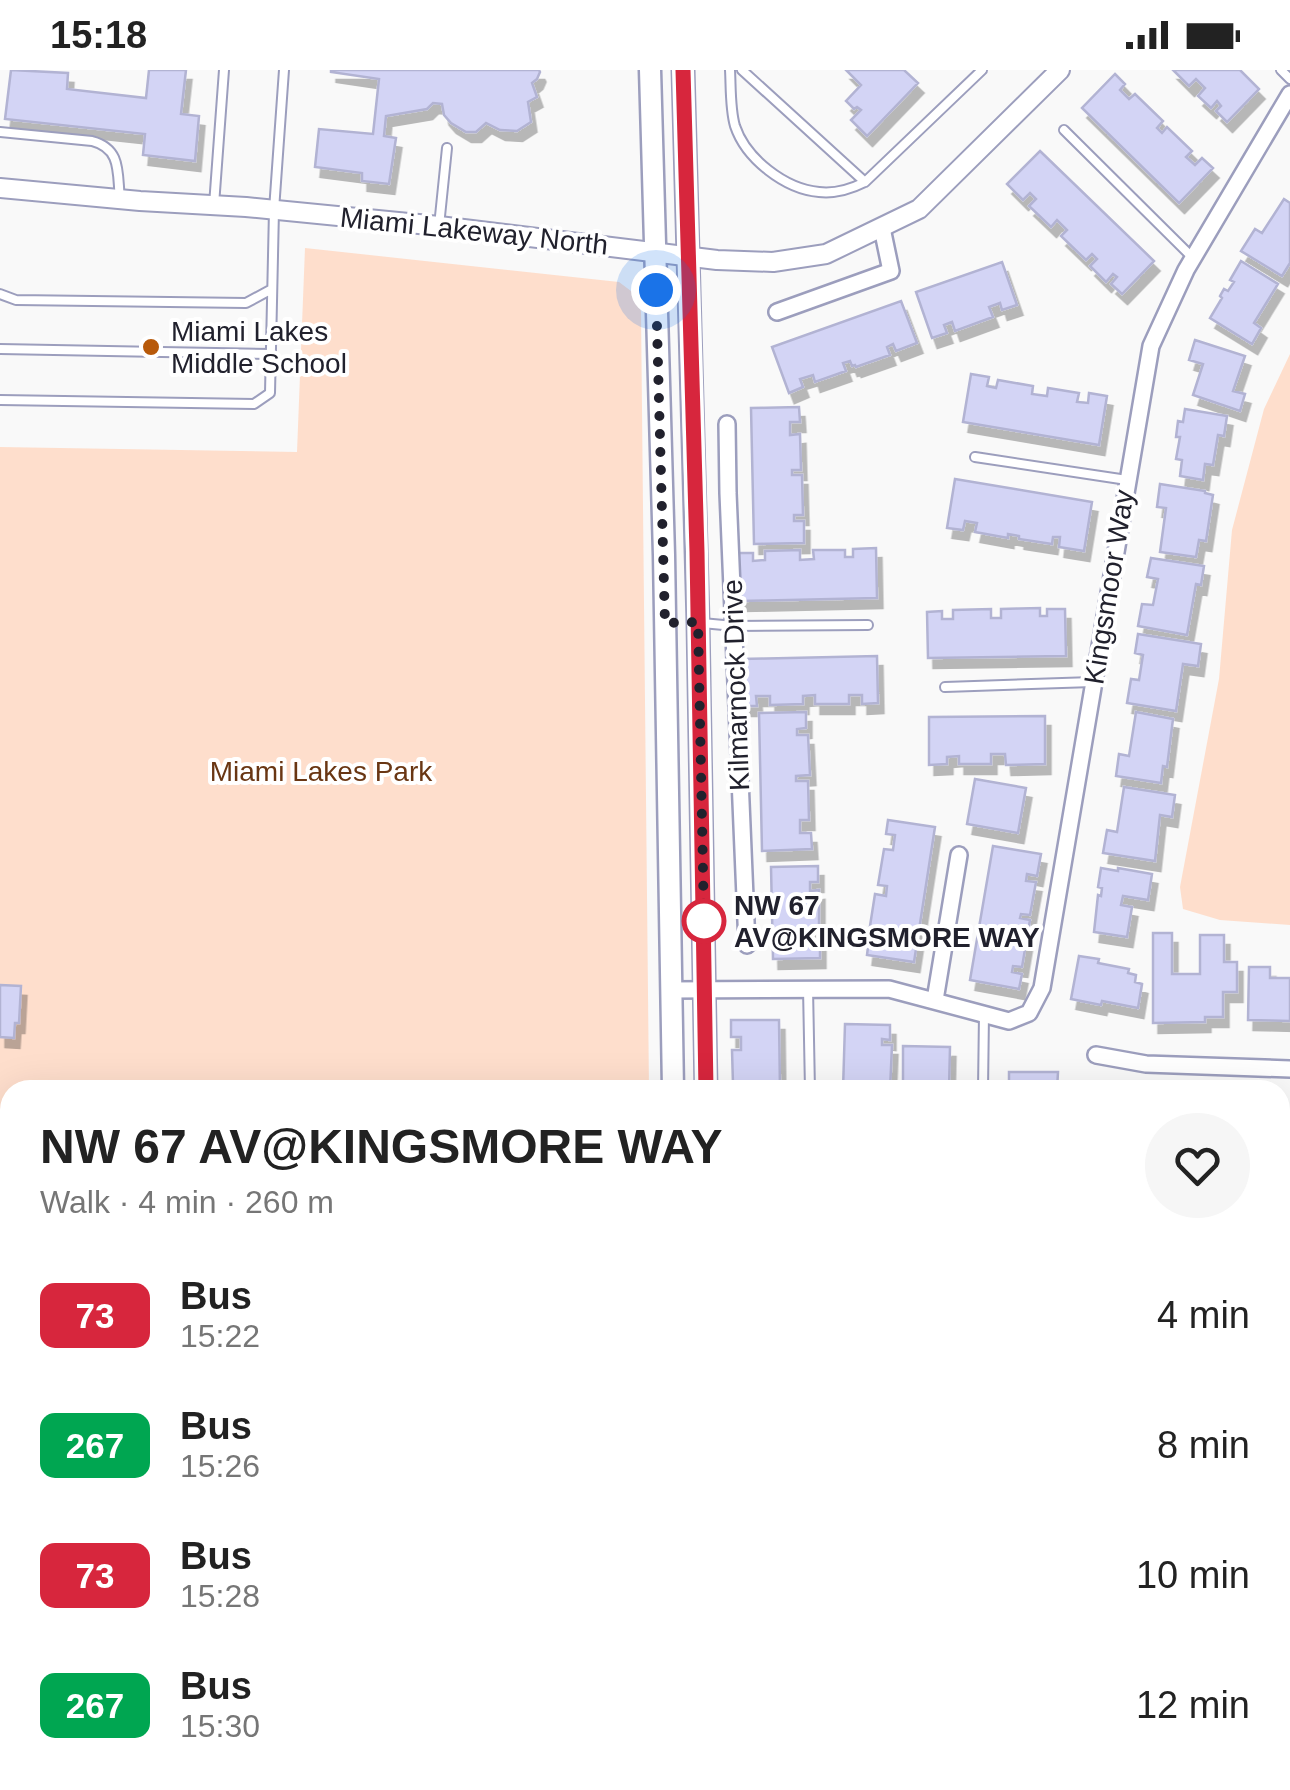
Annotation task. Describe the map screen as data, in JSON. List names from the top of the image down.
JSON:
{
  "streets": {
    "street": ["Miami Lakeway North", "Kingsmoor Way", "Kilmarnock Drive"]
  },
  "parks": ["Miami Lakes Park"],
  "places": ["Miami Lakes Middle School", "NW 67 AV@KINGSMORE WAY"],
  "lines": ["bus line 73"],
  "page": {
    "status": "15:18",
    "heading": ["NW 67 AV@KINGSMORE WAY", "Walk · 4 min · 260 m"],
    "list": [
      {
        "mark": "73",
        "name": "Bus",
        "note": "15:22",
        "value": "4 min"
      },
      {
        "mark": "267",
        "name": "Bus",
        "note": "15:26",
        "value": "8 min"
      },
      {
        "mark": "73",
        "name": "Bus",
        "note": "15:28",
        "value": "10 min"
      },
      {
        "mark": "267",
        "name": "Bus",
        "note": "15:30",
        "value": "12 min"
      }
    ]
  }
}
